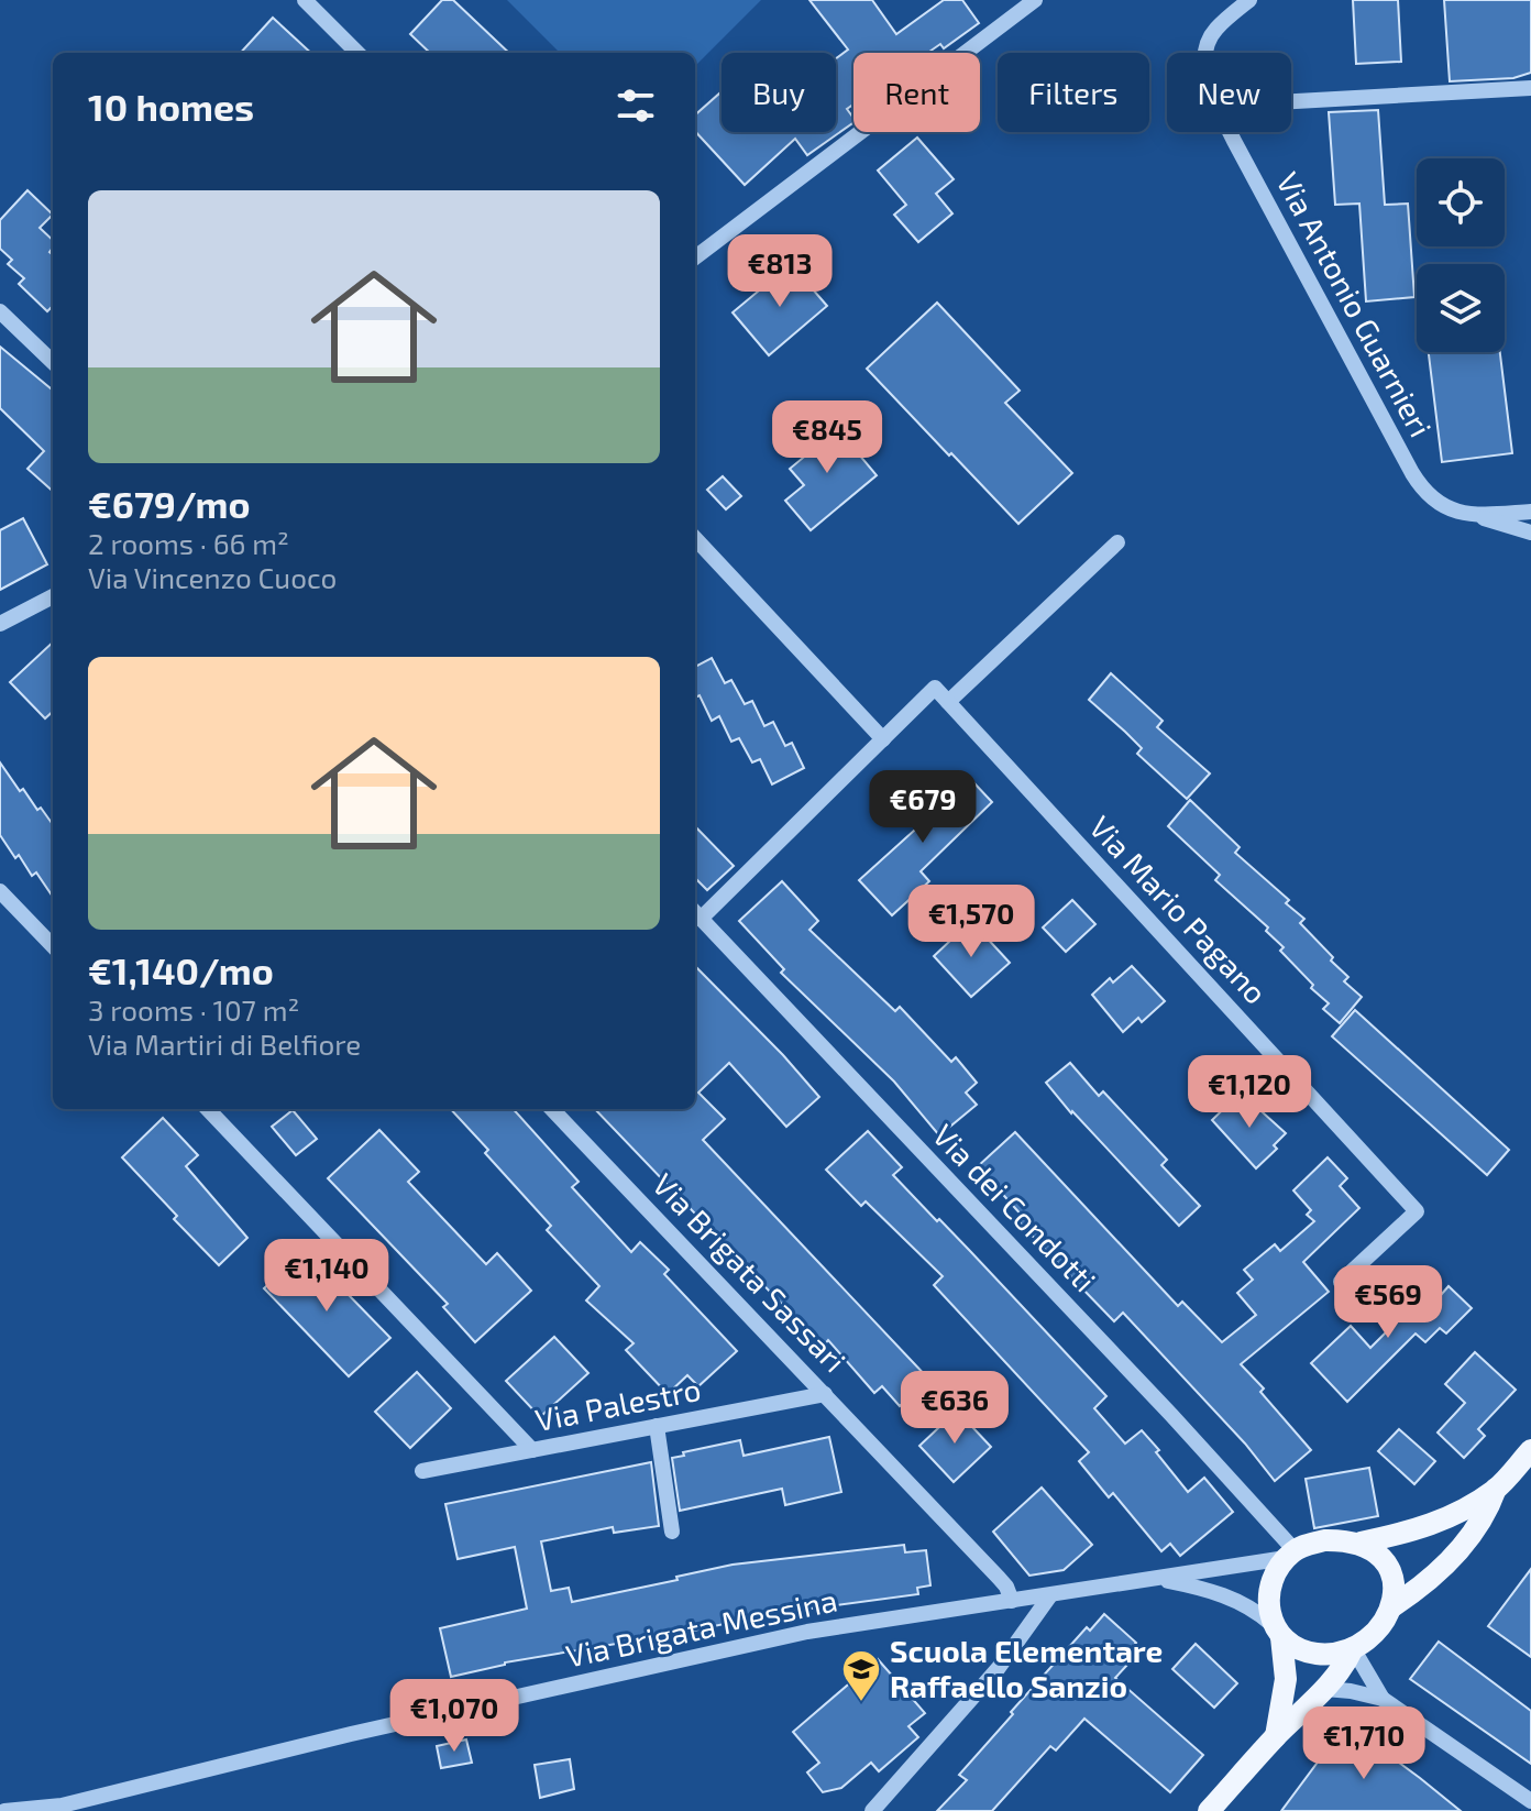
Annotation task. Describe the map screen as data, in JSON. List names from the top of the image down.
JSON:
{
  "streets": {
    "street": [
      "Via Antonio Guarnieri",
      "Via Mario Pagano",
      "Via dei Condotti",
      "Via Brigata Sassari",
      "Via Palestro",
      "Via Brigata Messina"
    ]
  },
  "crossings": [
    ["Via dei Condotti", "Via Brigata Messina"],
    ["Via Brigata Sassari", "Via Palestro"],
    ["Via Brigata Sassari", "Via Brigata Messina"]
  ],
  "places": {
    "school or university": ["Scuola Elementare Raffaello Sanzio"]
  },
  "page": {
    "chip": [
      "Buy",
      "Rent",
      "Filters",
      "New"
    ],
    "heading": "10 homes",
    "list": [
      {
        "name": "€679/mo",
        "note": "2 rooms · 66 m² · Via Vincenzo Cuoco"
      },
      {
        "name": "€1,140/mo",
        "note": "3 rooms · 107 m² · Via Martiri di Belfiore"
      }
    ],
    "price": [
      "€813",
      "€845",
      "€679",
      "€1,570",
      "€1,120",
      "€1,140",
      "€569",
      "€636",
      "€1,070",
      "€1,710"
    ]
  }
}
